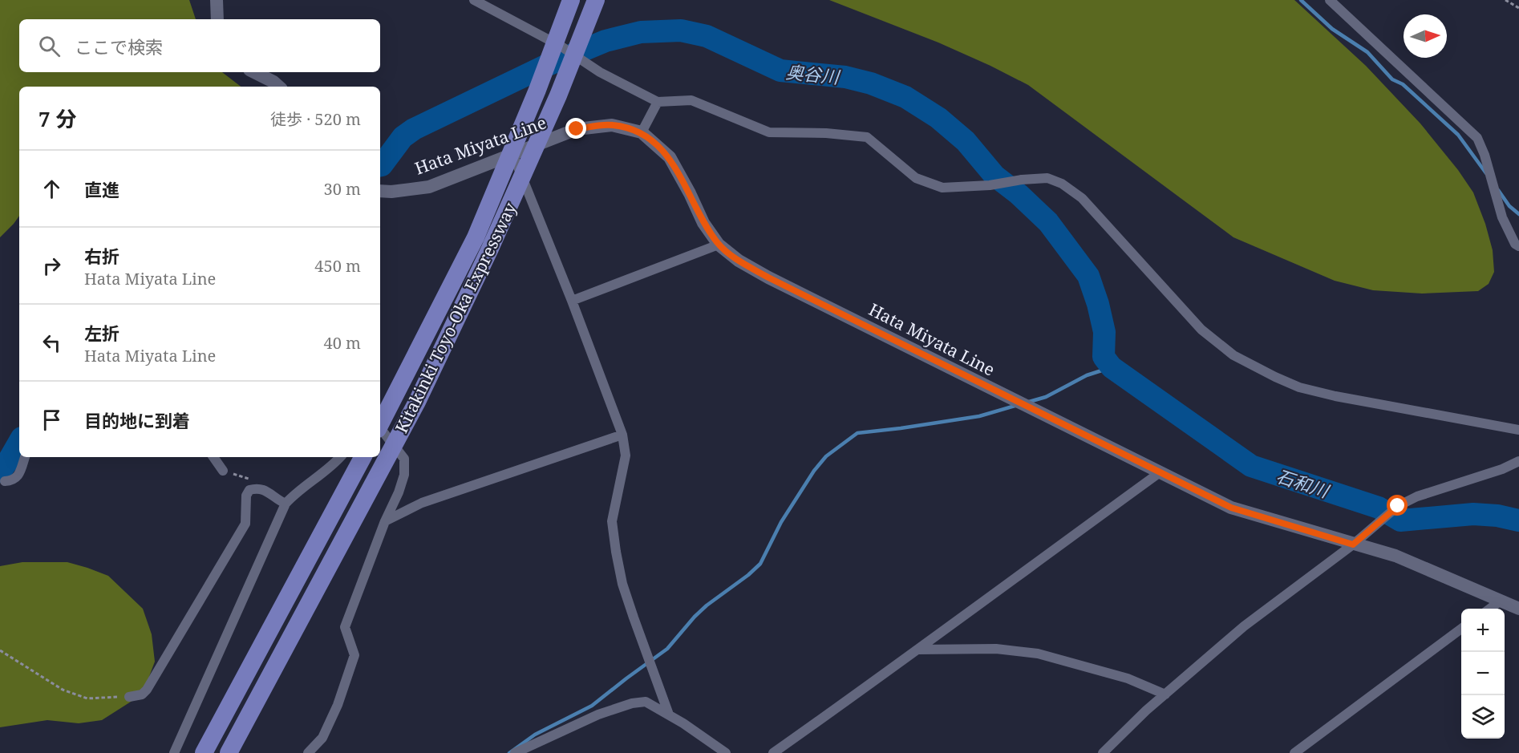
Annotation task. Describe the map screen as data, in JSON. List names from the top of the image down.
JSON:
{
  "streets": {
    "highway": ["Kitakinki Toyo-Oka Expressway"],
    "main road": ["Hata Miyata Line"]
  },
  "water": ["奥谷川", "石和川"],
  "north": "right",
  "page": {
    "search": "ここで検索",
    "heading": ["7 分", "徒歩 · 520 m"],
    "list": [
      ["直進", "30 m"],
      ["右折", "Hata Miyata Line", "450 m"],
      ["左折", "Hata Miyata Line", "40 m"],
      "目的地に到着"
    ],
    "map_buttons": ["+", "−"]
  }
}
